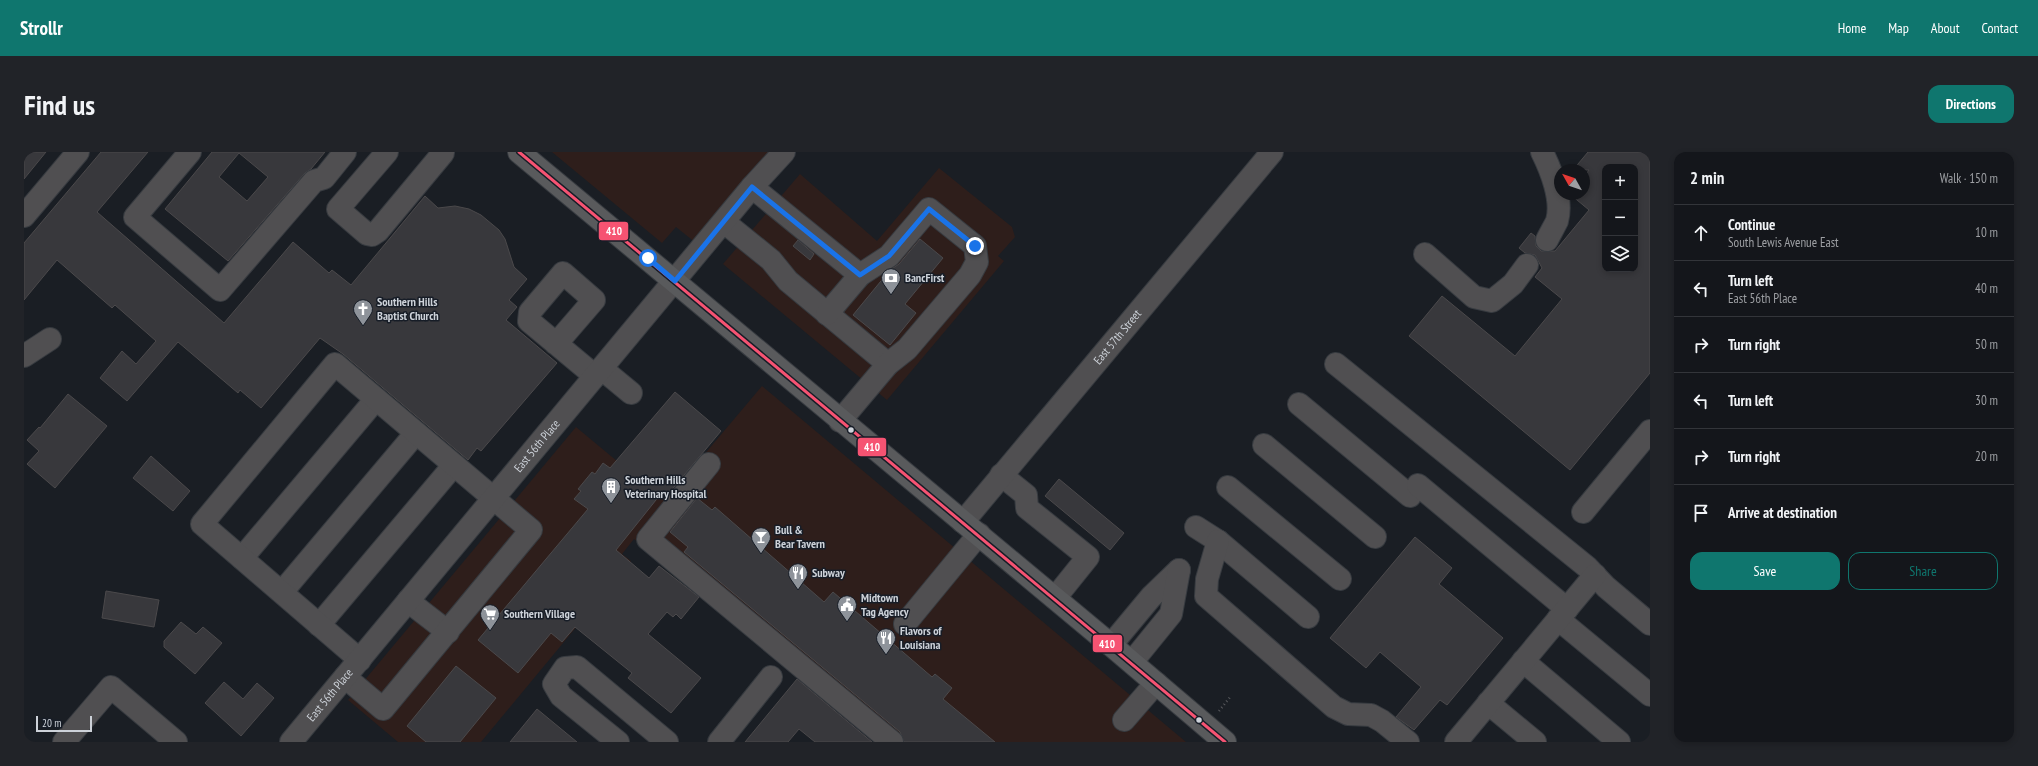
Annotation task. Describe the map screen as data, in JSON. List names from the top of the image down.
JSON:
{
  "streets": {
    "street": ["East 57th Street", "East 56th Place"]
  },
  "places": {
    "bank": ["BancFirst"],
    "church": ["Southern Hills Baptist Church"],
    "building": ["Southern Hills Veterinary Hospital"],
    "bar": ["Bull & Bear Tavern"],
    "restaurant": ["Subway", "Flavors of Louisiana"],
    "public building": ["Midtown Tag Agency"],
    "supermarket": ["Southern Village"]
  },
  "lines": ["transit line 410"],
  "scale_bar": "20 m",
  "north": "top left",
  "page": {
    "header": "Strollr",
    "nav": [
      "Home",
      "Map",
      "About",
      "Contact"
    ],
    "buttons": [
      "Directions",
      ["Save", "Share"]
    ],
    "title": "Find us",
    "heading": ["2 min", "Walk · 150 m"],
    "map_buttons": ["+", "−"],
    "list": [
      ["Continue", "South Lewis Avenue East", "10 m"],
      ["Turn left", "East 56th Place", "40 m"],
      ["Turn right", "50 m"],
      ["Turn left", "30 m"],
      ["Turn right", "20 m"],
      "Arrive at destination"
    ],
    "scale": "20 m"
  }
}
